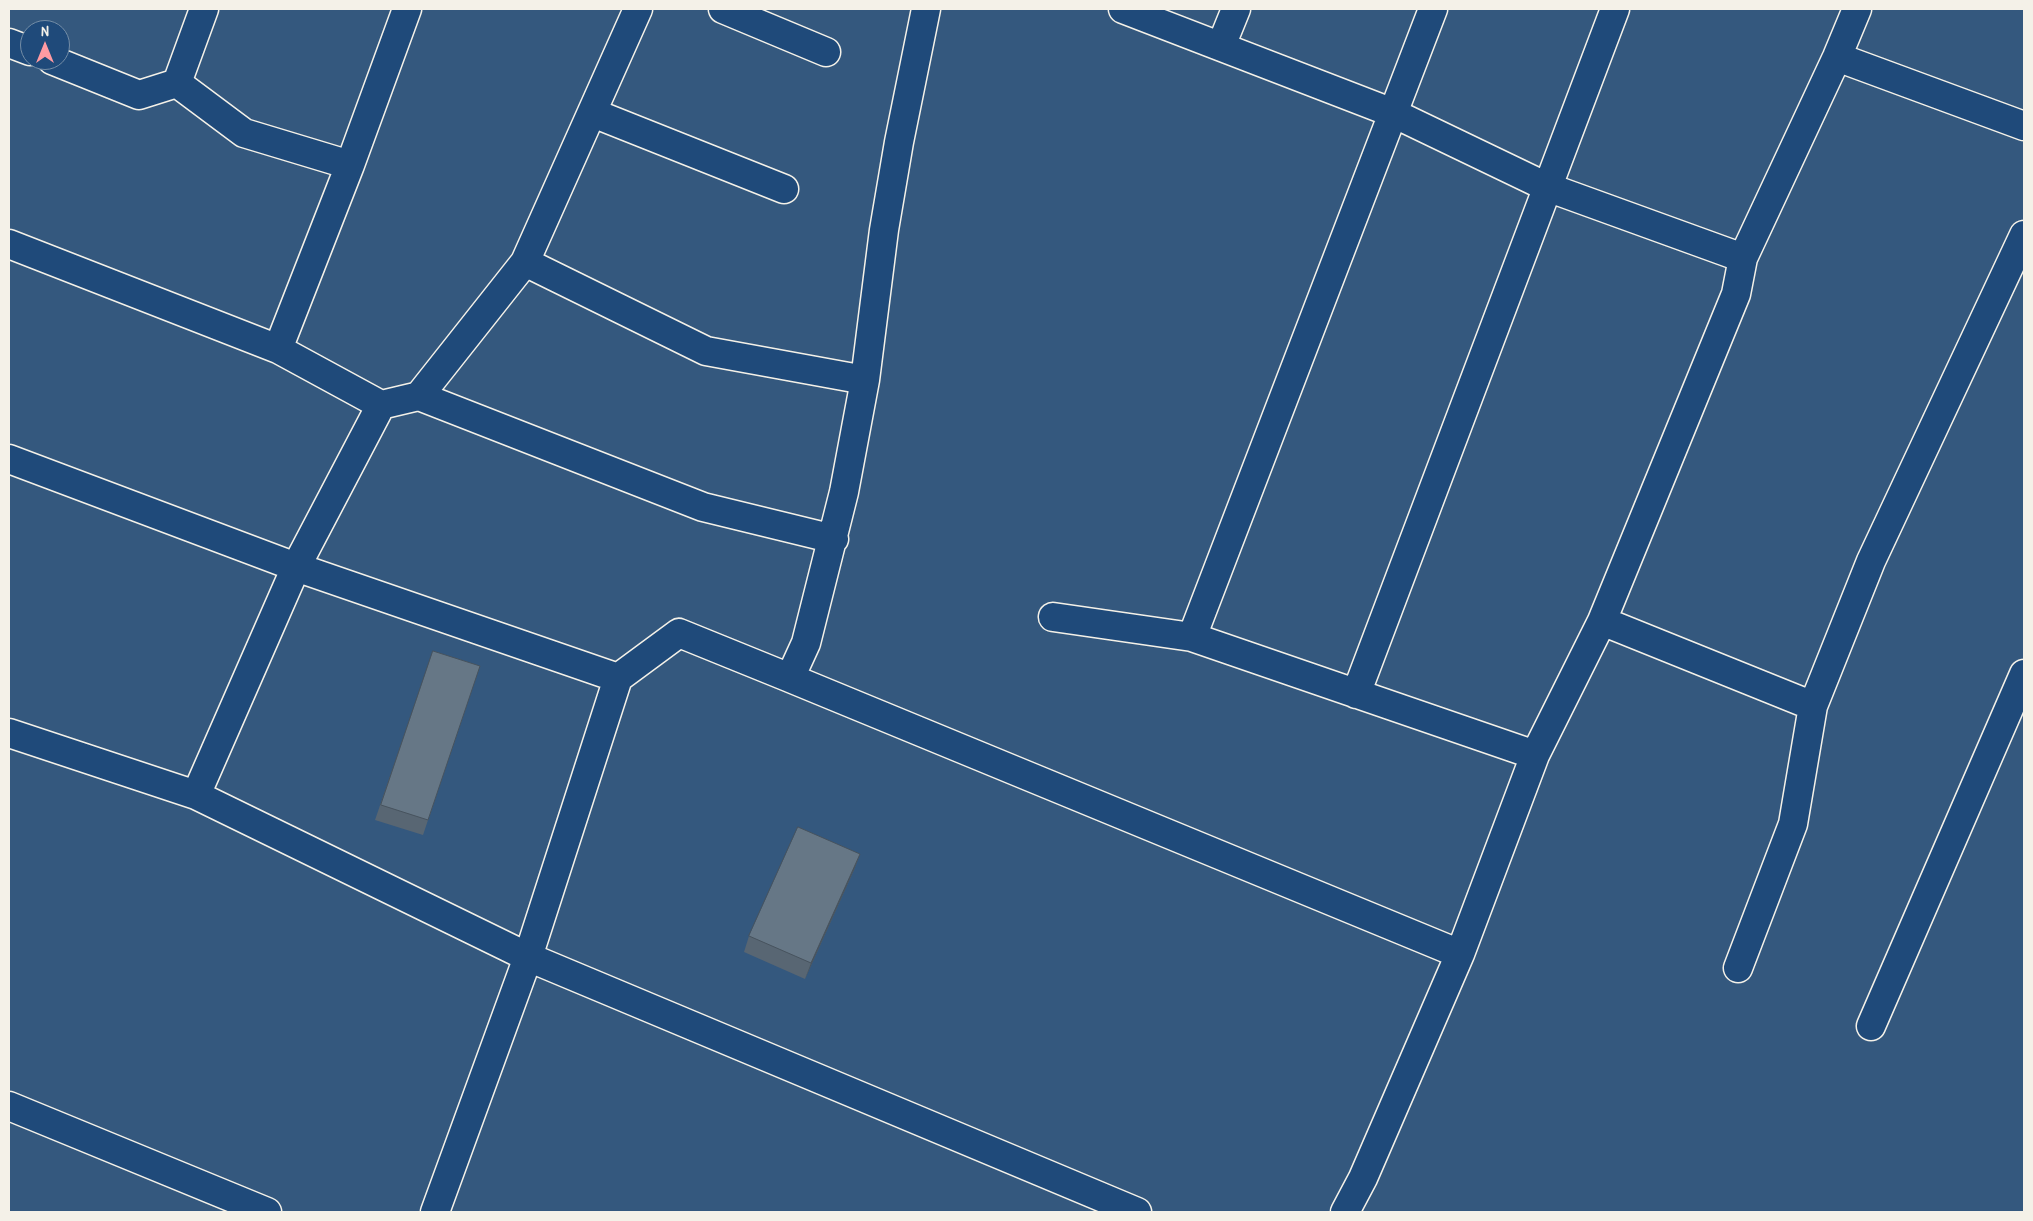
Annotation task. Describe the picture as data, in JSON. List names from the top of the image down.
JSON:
{
  "north": "top"
}
